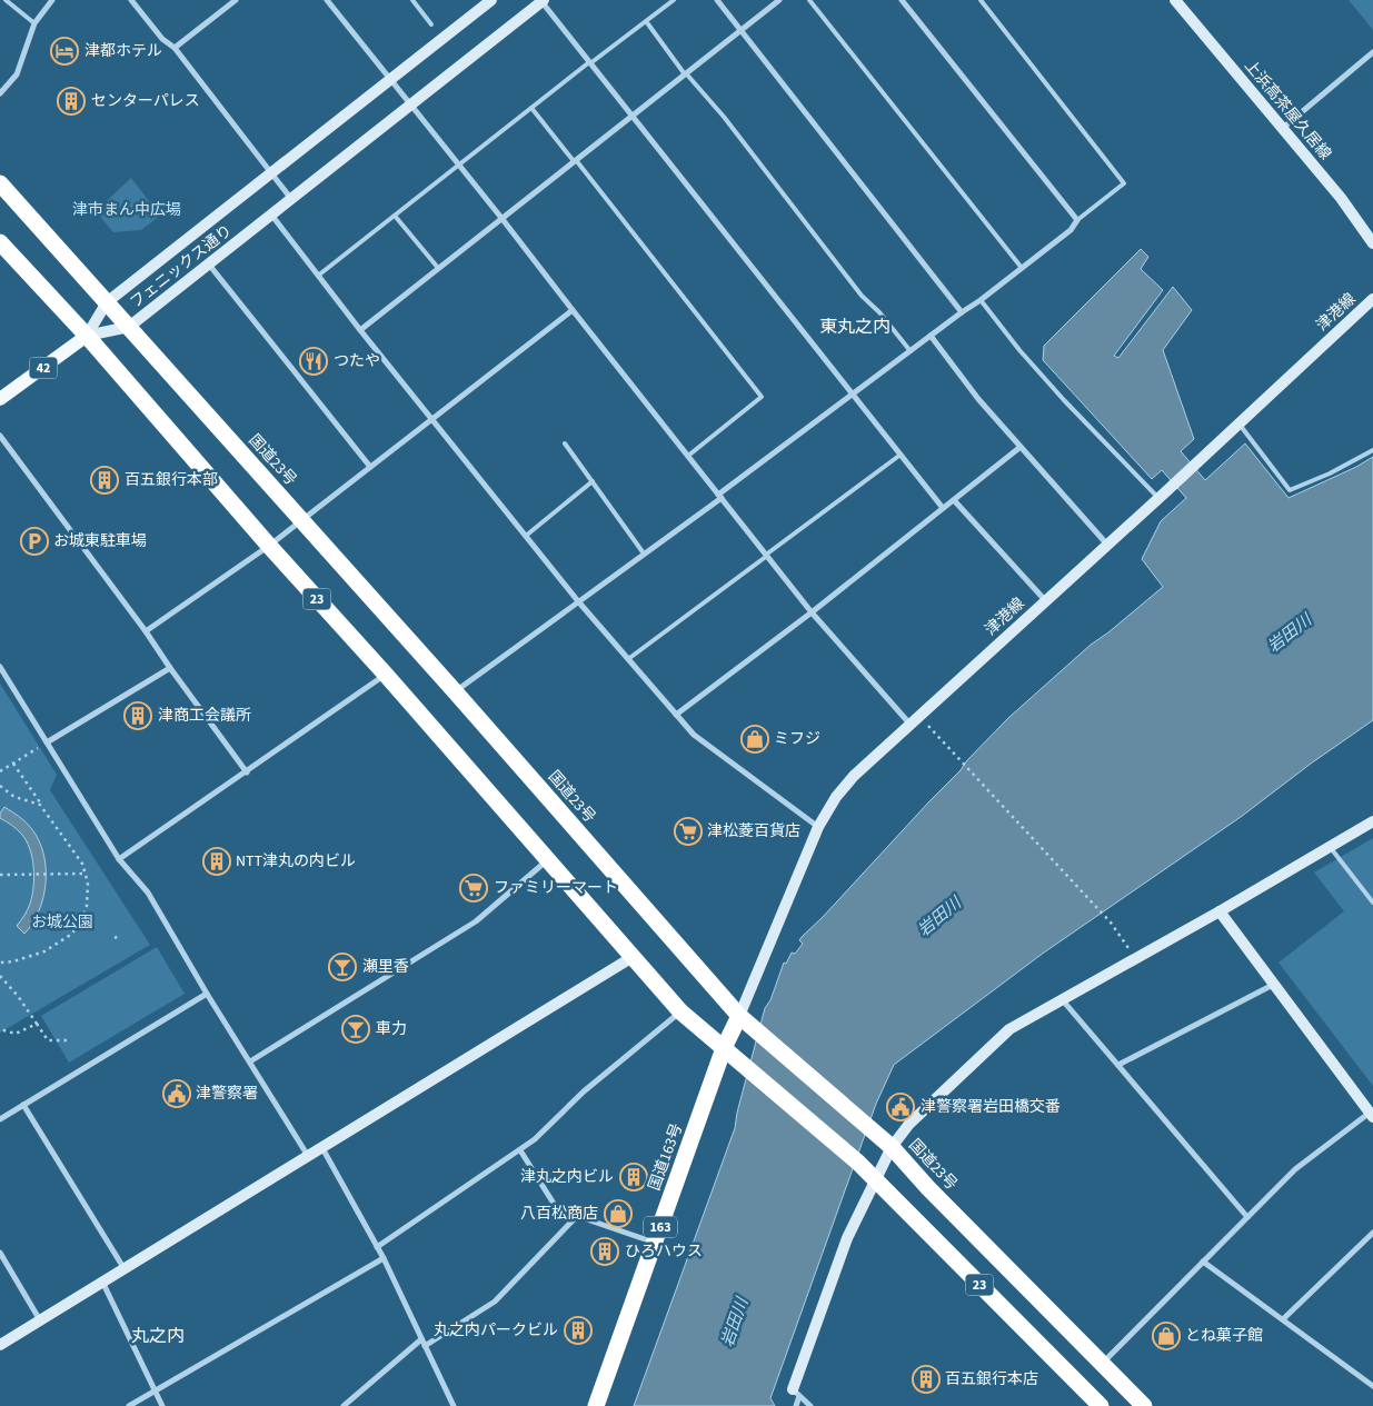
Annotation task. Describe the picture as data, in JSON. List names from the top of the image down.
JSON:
{
  "streets": {
    "highway": [
      "国道23号",
      "23",
      "国道163号",
      "163"
    ],
    "main road": ["42"],
    "street": ["上浜高茶屋久居線", "フェニックス通り", "津港線"]
  },
  "crossings": [
    ["フェニックス通り", "42"],
    ["フェニックス通り", "国道23号"],
    ["フェニックス通り", "23"],
    ["津港線", "国道23号"],
    ["津港線", "国道163号"],
    ["42", "23"],
    ["国道23号", "国道163号"],
    ["23", "国道163号"]
  ],
  "districts": ["東丸之内", "丸之内"],
  "water": ["岩田川"],
  "parks": ["津市まん中広場", "お城公園"],
  "places": {
    "hotel": ["津都ホテル"],
    "building": [
      "センターパレス",
      "百五銀行本部",
      "津商工会議所",
      "NTT津丸の内ビル",
      "津丸之内ビル",
      "ひろハウス",
      "丸之内パークビル",
      "百五銀行本店"
    ],
    "restaurant": ["つたや"],
    "parking": ["お城東駐車場"],
    "shop": ["ミフジ", "八百松商店", "とね菓子館"],
    "supermarket": ["津松菱百貨店", "ファミリーマート"],
    "bar": ["瀬里香", "車力"],
    "public building": ["津警察署", "津警察署岩田橋交番"]
  }
}
